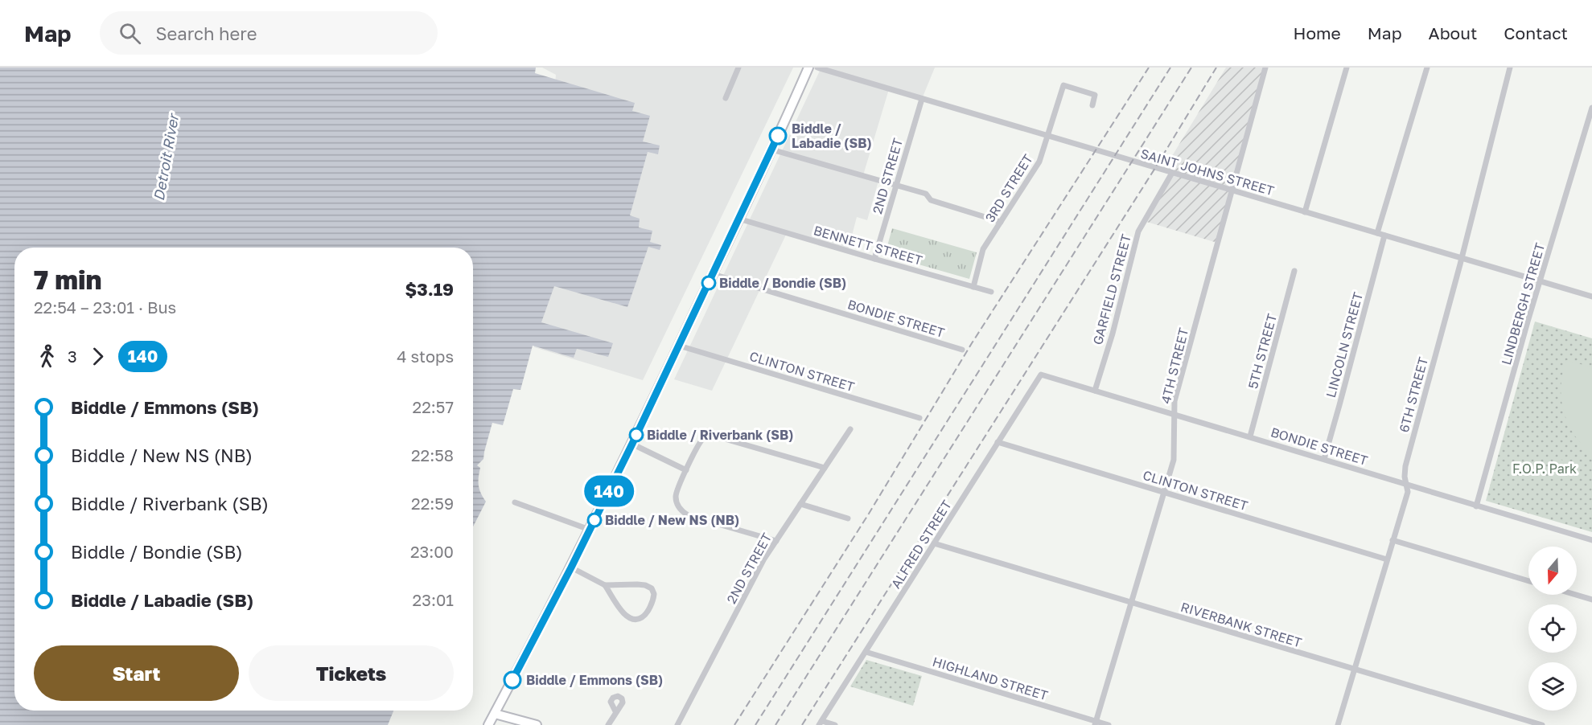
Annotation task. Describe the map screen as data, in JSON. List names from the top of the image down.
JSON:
{
  "streets": {
    "street": [
      "SAINT JOHNS STREET",
      "2ND STREET",
      "3RD STREET",
      "BENNETT STREET",
      "GARFIELD STREET",
      "LINDBERGH STREET",
      "BONDIE STREET",
      "LINCOLN STREET",
      "5TH STREET",
      "4TH STREET",
      "CLINTON STREET",
      "6TH STREET",
      "ALFRED STREET",
      "RIVERBANK STREET",
      "HIGHLAND STREET"
    ]
  },
  "crossings": [
    ["SAINT JOHNS STREET", "2ND STREET"],
    ["SAINT JOHNS STREET", "3RD STREET"],
    ["SAINT JOHNS STREET", "GARFIELD STREET"],
    ["SAINT JOHNS STREET", "LINDBERGH STREET"],
    ["SAINT JOHNS STREET", "LINCOLN STREET"],
    ["SAINT JOHNS STREET", "4TH STREET"],
    ["SAINT JOHNS STREET", "6TH STREET"],
    ["2ND STREET", "BENNETT STREET"],
    ["3RD STREET", "BENNETT STREET"],
    ["GARFIELD STREET", "BONDIE STREET"],
    ["LINDBERGH STREET", "BONDIE STREET"],
    ["BONDIE STREET", "LINCOLN STREET"],
    ["BONDIE STREET", "5TH STREET"],
    ["BONDIE STREET", "4TH STREET"],
    ["BONDIE STREET", "6TH STREET"],
    ["BONDIE STREET", "ALFRED STREET"],
    ["4TH STREET", "CLINTON STREET"],
    ["4TH STREET", "RIVERBANK STREET"],
    ["4TH STREET", "HIGHLAND STREET"],
    ["CLINTON STREET", "6TH STREET"],
    ["CLINTON STREET", "ALFRED STREET"],
    ["6TH STREET", "RIVERBANK STREET"],
    ["ALFRED STREET", "RIVERBANK STREET"],
    ["ALFRED STREET", "HIGHLAND STREET"]
  ],
  "water": ["Detroit River"],
  "parks": ["F.O.P. Park"],
  "places": [
    "Biddle / Labadie (SB)",
    "Biddle / Bondie (SB)",
    "Biddle / Riverbank (SB)",
    "Biddle / New NS (NB)",
    "Biddle / Emmons (SB)"
  ],
  "lines": ["bus line 140"],
  "north": "bottom",
  "page": {
    "header": "Map",
    "search": "Search here",
    "nav": [
      "Home",
      "Map",
      "About",
      "Contact"
    ],
    "on_map": "140",
    "heading": ["7 min", "22:54 – 23:01 · Bus", "$3.19"],
    "legs": ["3", "140", "4 stops"],
    "list": [
      {
        "name": "Biddle / Emmons (SB)",
        "value": "22:57"
      },
      {
        "name": "Biddle / New NS (NB)",
        "value": "22:58"
      },
      {
        "name": "Biddle / Riverbank (SB)",
        "value": "22:59"
      },
      {
        "name": "Biddle / Bondie (SB)",
        "value": "23:00"
      },
      {
        "name": "Biddle / Labadie (SB)",
        "value": "23:01"
      }
    ],
    "buttons": ["Start", "Tickets"]
  }
}
